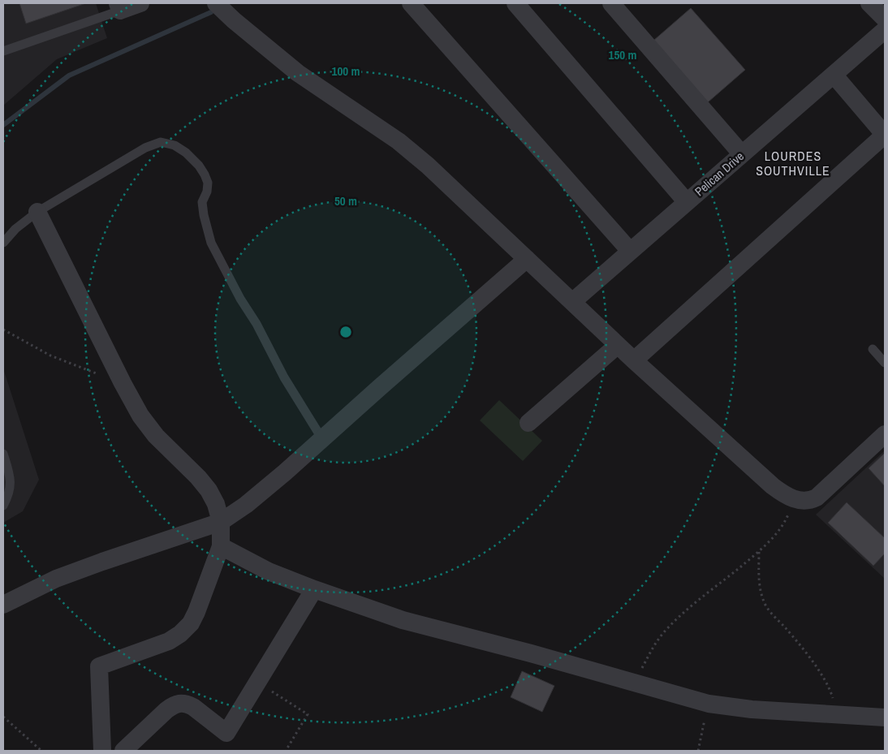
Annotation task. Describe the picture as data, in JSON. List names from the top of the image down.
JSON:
{
  "streets": {
    "street": ["Pelican Drive"]
  },
  "districts": ["LOURDES SOUTHVILLE"],
  "rings": ["150 m", "100 m", "50 m"]
}
